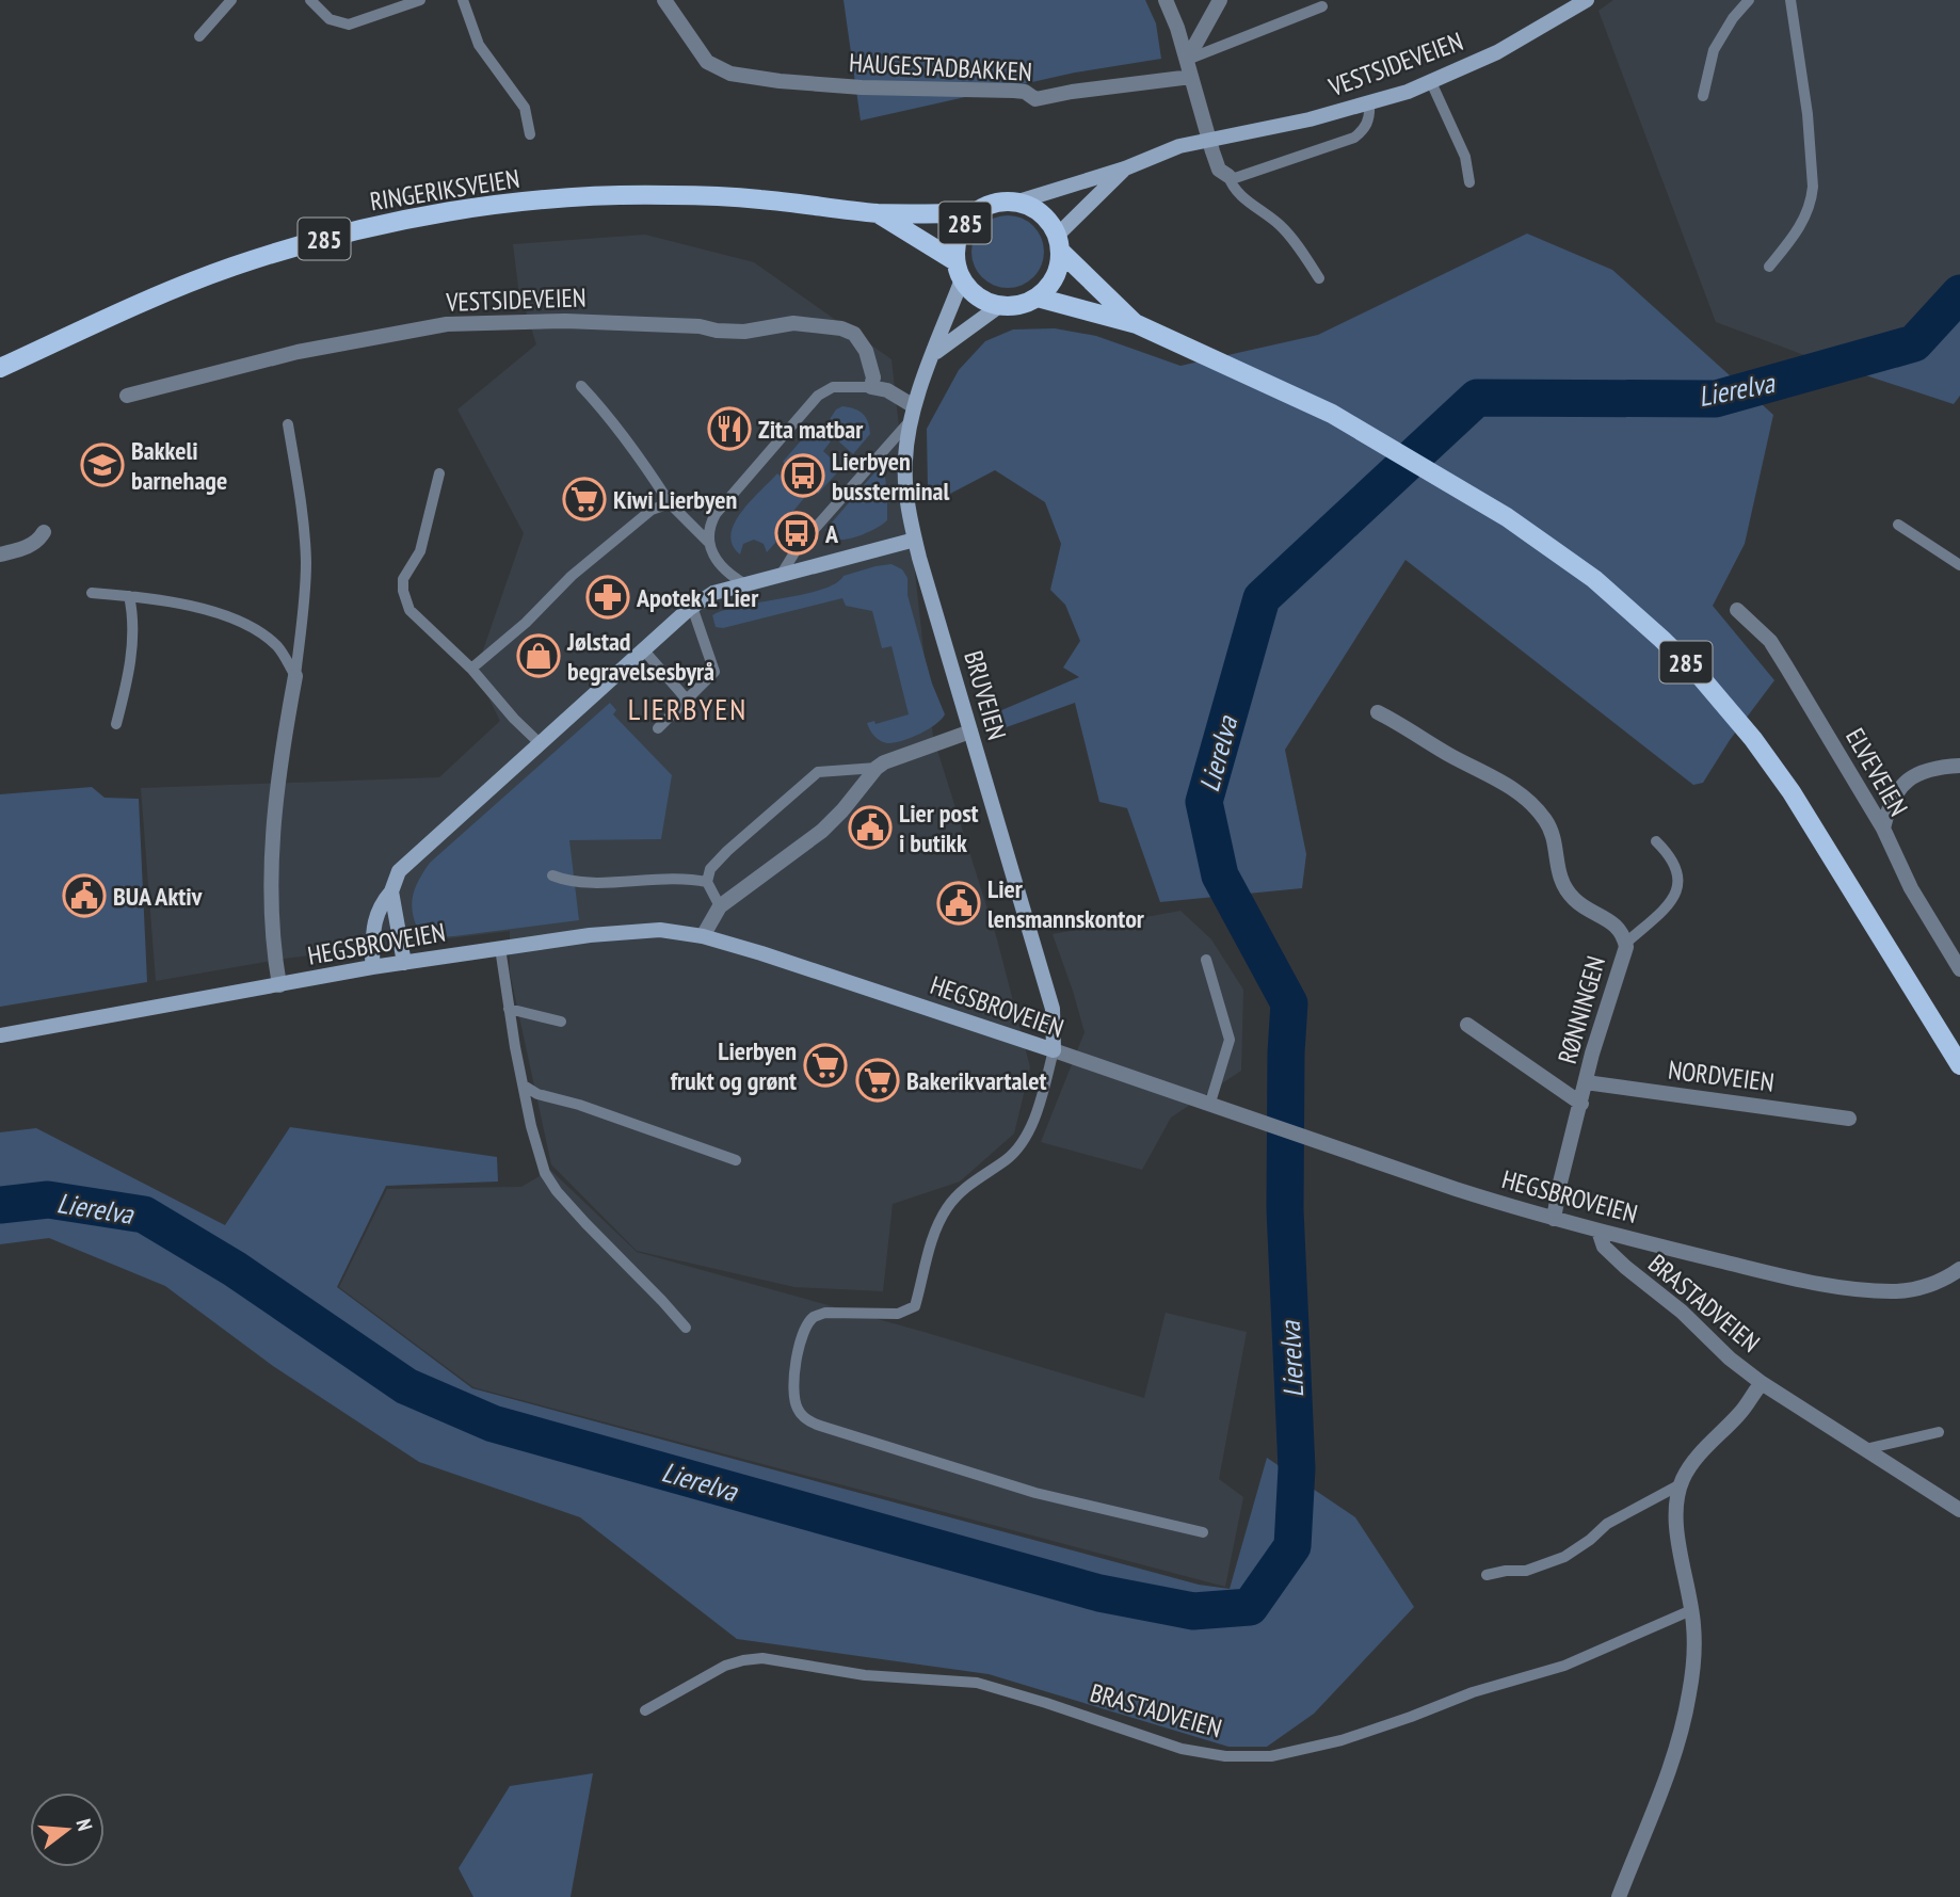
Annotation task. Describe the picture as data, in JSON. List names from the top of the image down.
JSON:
{
  "streets": {
    "main road": ["RINGERIKSVEIEN", "285"],
    "street": [
      "VESTSIDEVEIEN",
      "HAUGESTADBAKKEN",
      "BRUVEIEN",
      "ELVEVEIEN",
      "HEGSBROVEIEN",
      "RØNNINGEN",
      "NORDVEIEN",
      "BRASTADVEIEN"
    ]
  },
  "crossings": [
    ["VESTSIDEVEIEN", "RINGERIKSVEIEN"],
    ["VESTSIDEVEIEN", "285"],
    ["VESTSIDEVEIEN", "BRUVEIEN"],
    ["RINGERIKSVEIEN", "285"],
    ["RINGERIKSVEIEN", "BRUVEIEN"],
    ["285", "BRUVEIEN"],
    ["BRUVEIEN", "HEGSBROVEIEN"],
    ["HEGSBROVEIEN", "RØNNINGEN"],
    ["HEGSBROVEIEN", "BRASTADVEIEN"],
    ["RØNNINGEN", "NORDVEIEN"]
  ],
  "districts": ["LIERBYEN"],
  "water": ["Lierelva"],
  "places": {
    "restaurant": ["Zita matbar"],
    "school or university": ["Bakkeli barnehage"],
    "bus stop": ["Lierbyen bussterminal", "A"],
    "supermarket": ["Kiwi Lierbyen", "Lierbyen frukt og grønt", "Bakerikvartalet"],
    "pharmacy": ["Apotek 1 Lier"],
    "shop": ["Jølstad begravelsesbyrå"],
    "public building": ["Lier post i butikk", "BUA Aktiv", "Lier lensmannskontor"]
  },
  "north": "right"
}
